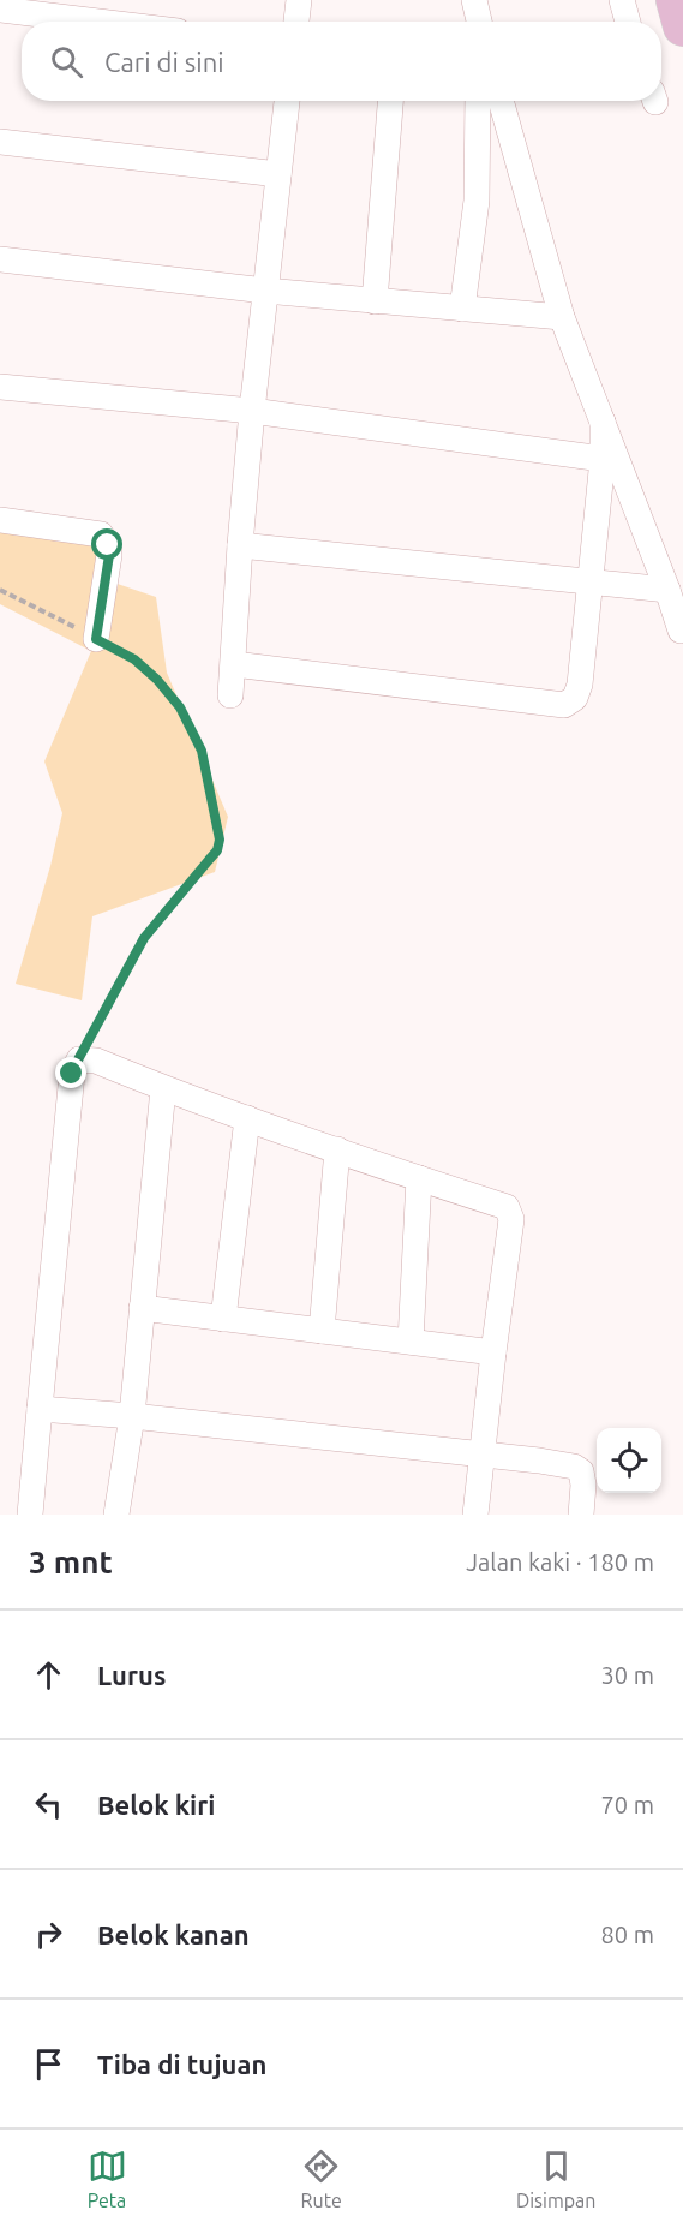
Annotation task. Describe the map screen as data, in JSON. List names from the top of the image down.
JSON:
{
  "page": {
    "search": "Cari di sini",
    "heading": ["3 mnt", "Jalan kaki · 180 m"],
    "list": [
      ["Lurus", "30 m"],
      ["Belok kiri", "70 m"],
      ["Belok kanan", "80 m"],
      "Tiba di tujuan"
    ],
    "nav": ["Peta", "Rute", "Disimpan"]
  }
}
